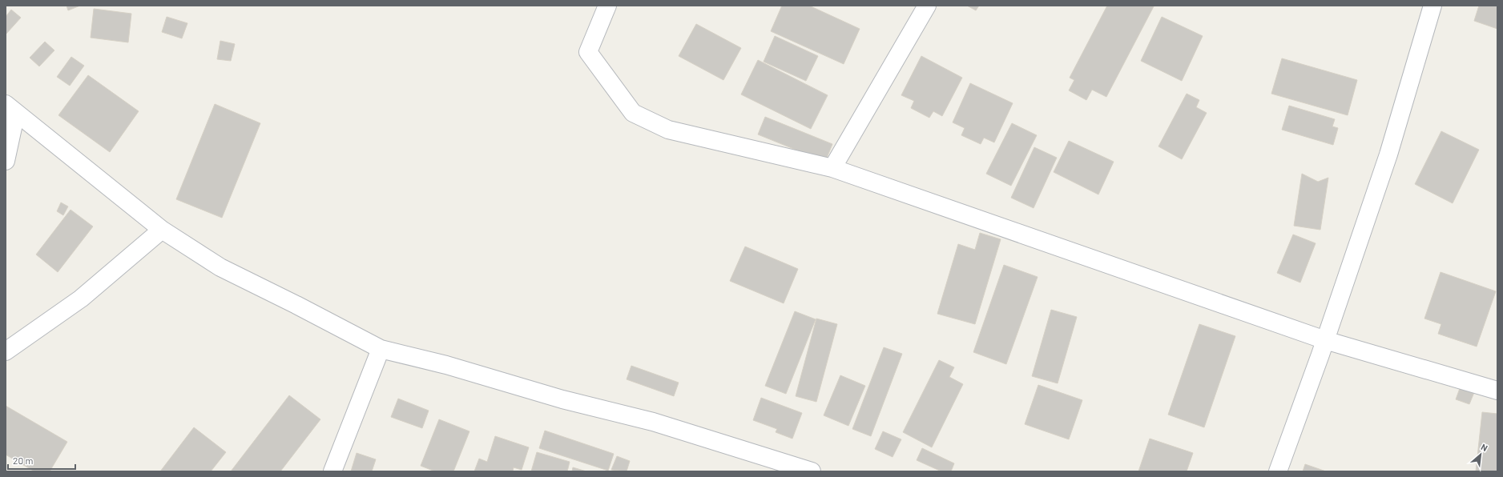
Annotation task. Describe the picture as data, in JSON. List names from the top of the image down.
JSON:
{
  "scale_bar": "20 m",
  "north": "top right"
}
